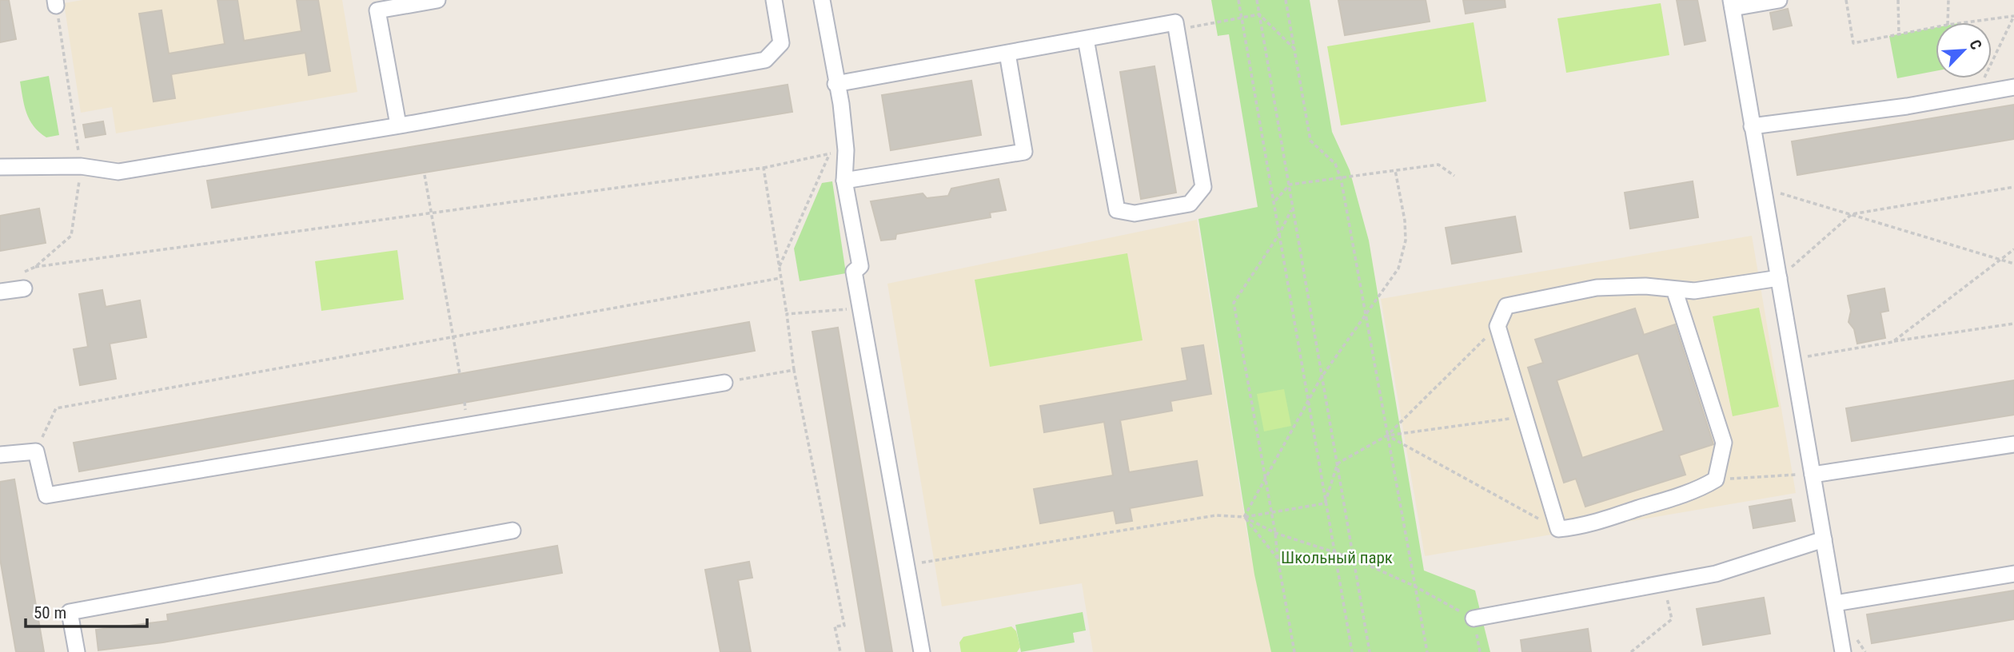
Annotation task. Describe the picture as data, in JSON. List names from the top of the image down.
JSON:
{
  "parks": ["Школьный парк"],
  "scale_bar": "50 m",
  "north": "top right"
}
